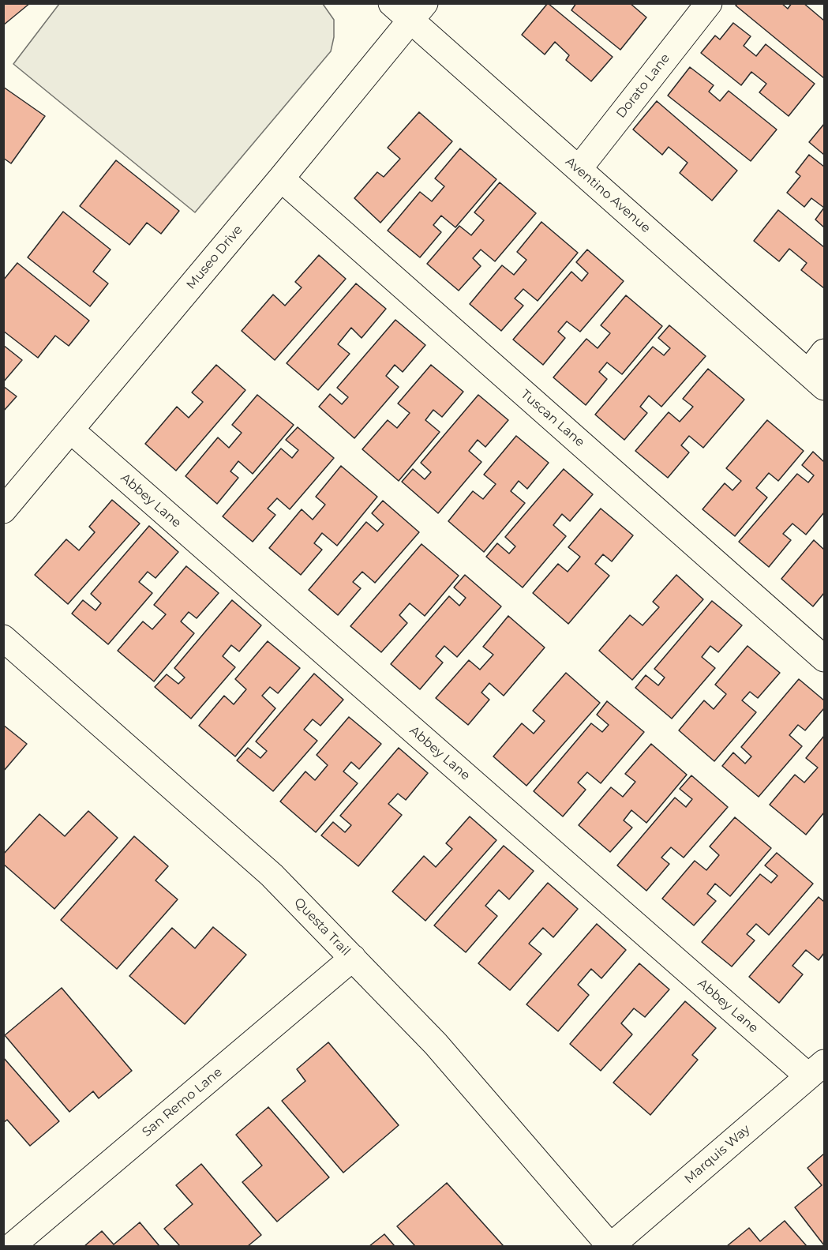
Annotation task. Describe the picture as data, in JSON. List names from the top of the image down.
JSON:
{
  "streets": {
    "street": [
      "Dorato Lane",
      "Aventino Avenue",
      "Museo Drive",
      "Tuscan Lane",
      "Abbey Lane",
      "Questa Trail",
      "San Remo Lane",
      "Marquis Way"
    ]
  },
  "crossings": [
    ["Dorato Lane", "Aventino Avenue"],
    ["Aventino Avenue", "Museo Drive"],
    ["Museo Drive", "Tuscan Lane"],
    ["Museo Drive", "Abbey Lane"],
    ["Abbey Lane", "Marquis Way"],
    ["Questa Trail", "San Remo Lane"],
    ["Questa Trail", "Marquis Way"]
  ]
}
